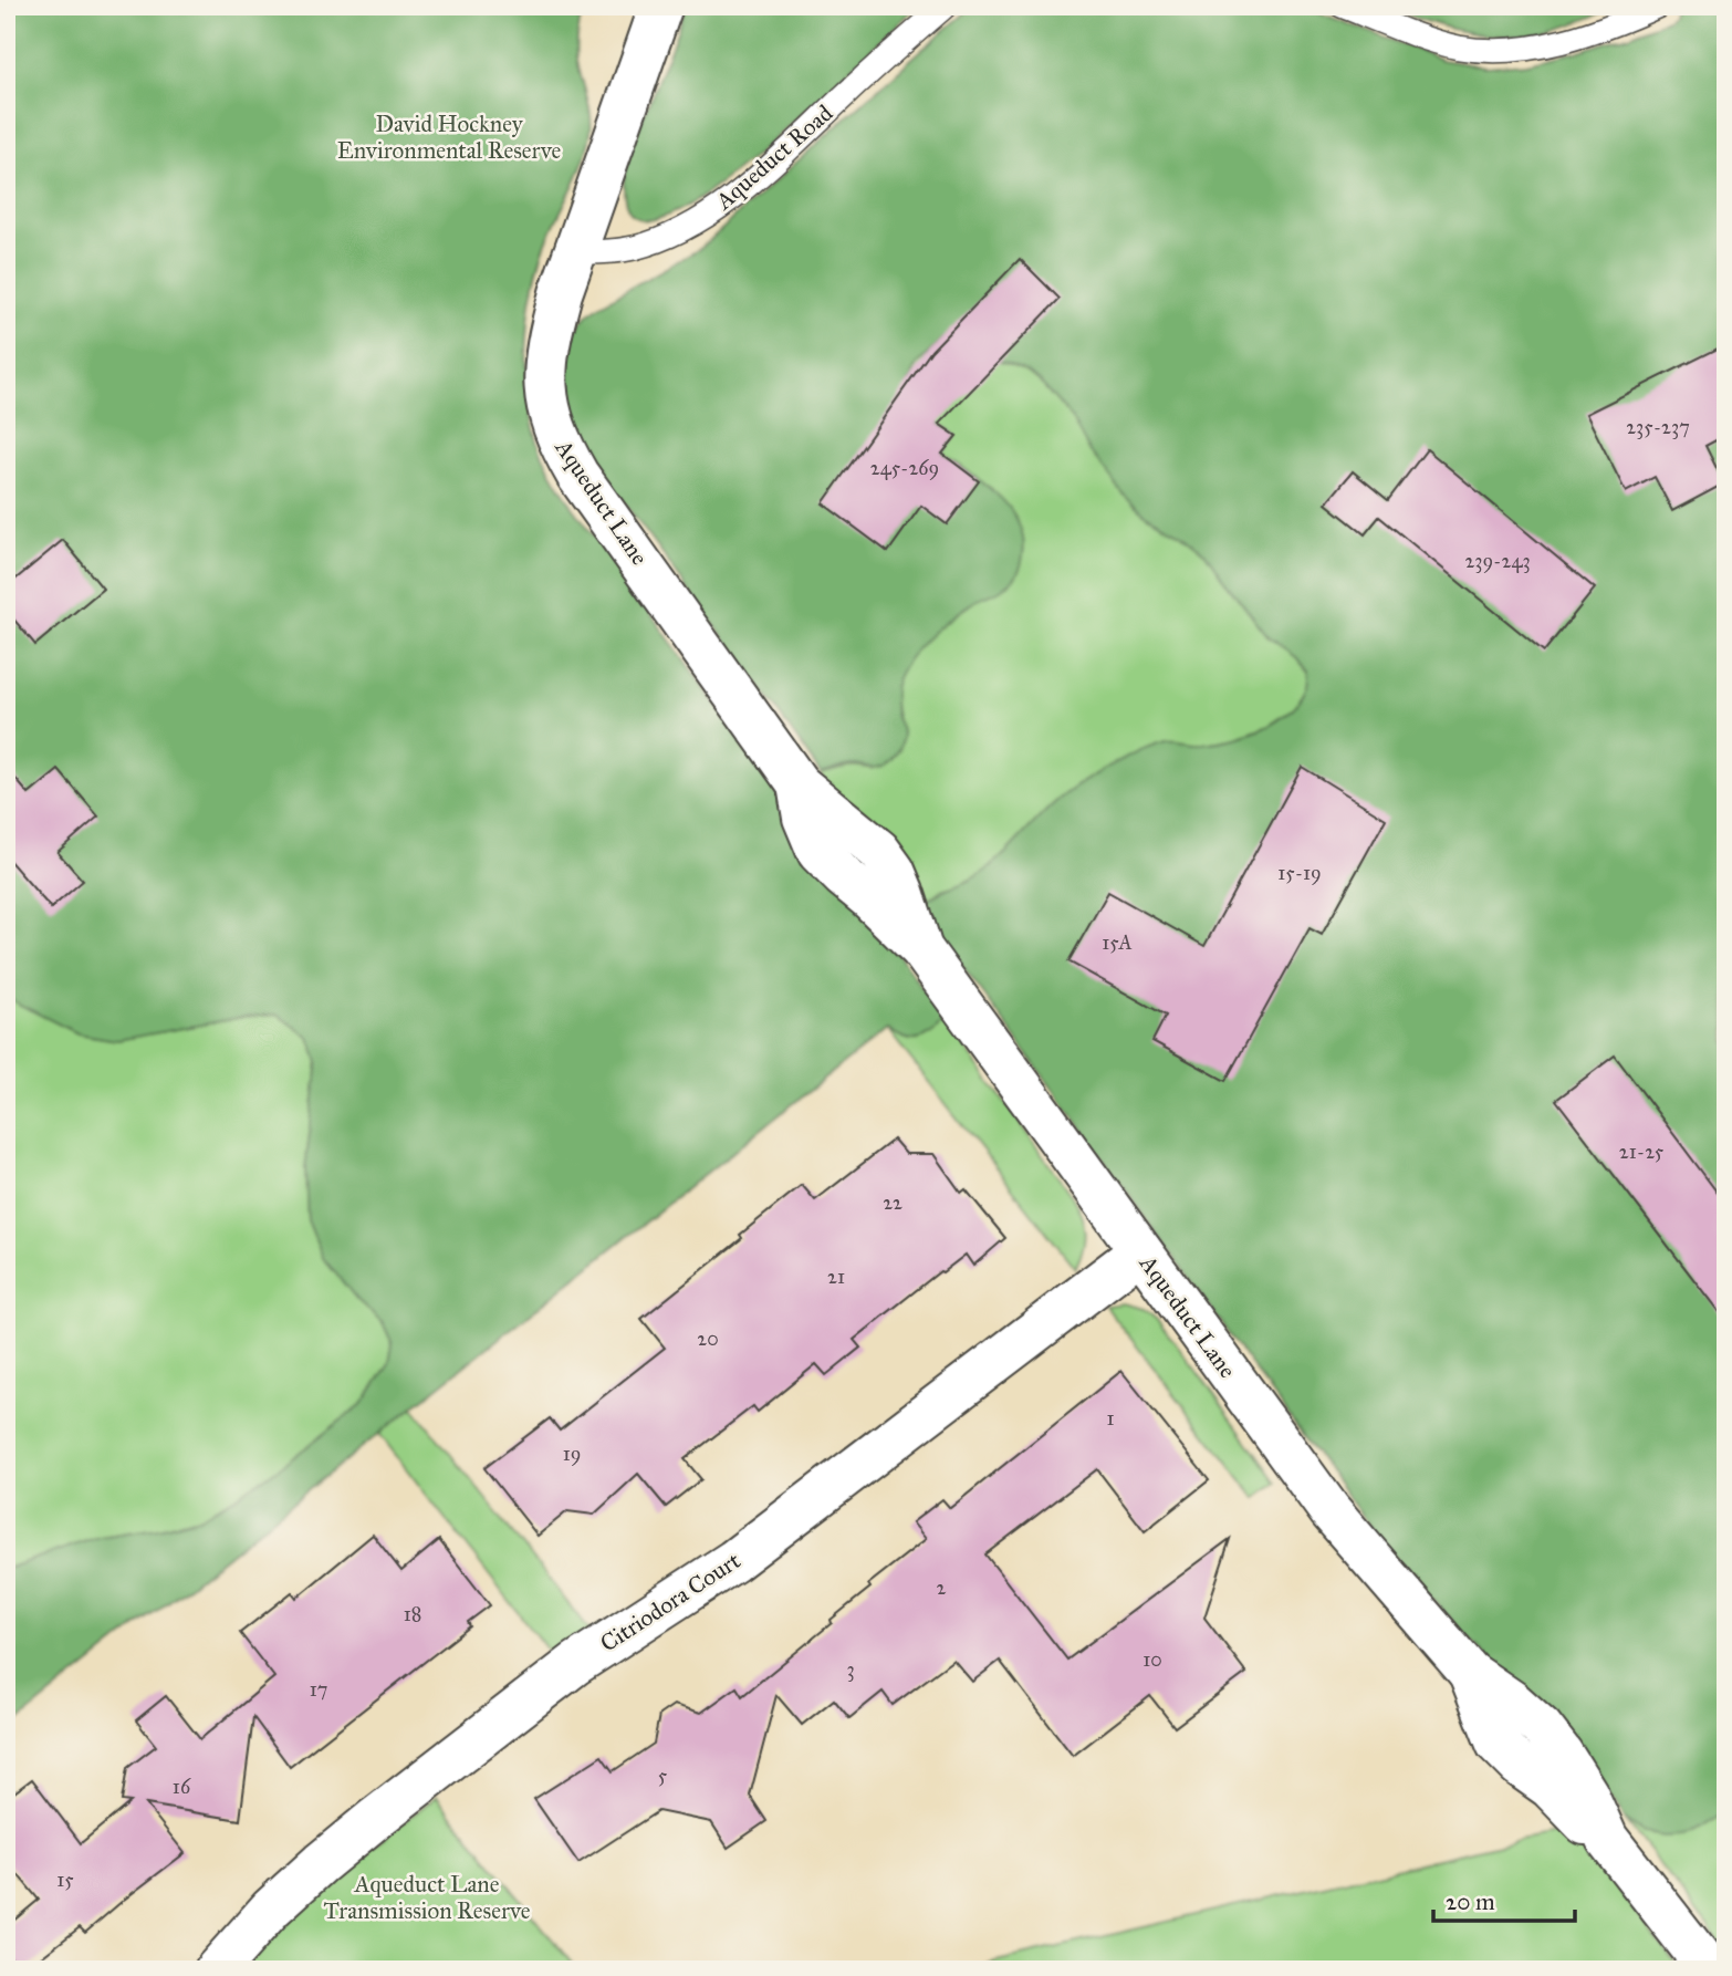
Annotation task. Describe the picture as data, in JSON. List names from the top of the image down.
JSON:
{
  "streets": {
    "street": ["Aqueduct Lane", "Citriodora Court"],
    "lane": ["Aqueduct Road"]
  },
  "crossings": [
    ["Aqueduct Road", "Aqueduct Lane"],
    ["Aqueduct Lane", "Citriodora Court"]
  ],
  "parks": ["David Hockney Environmental Reserve", "Aqueduct Lane Transmission Reserve"],
  "house_numbers": [
    "235-237",
    "245-269",
    "239-243",
    "15-19",
    "15A",
    "21-25",
    "22",
    "21",
    "20",
    "1",
    "19",
    "2",
    "18",
    "10",
    "3",
    "17",
    "5",
    "16",
    "15"
  ],
  "scale_bar": "20 m"
}
